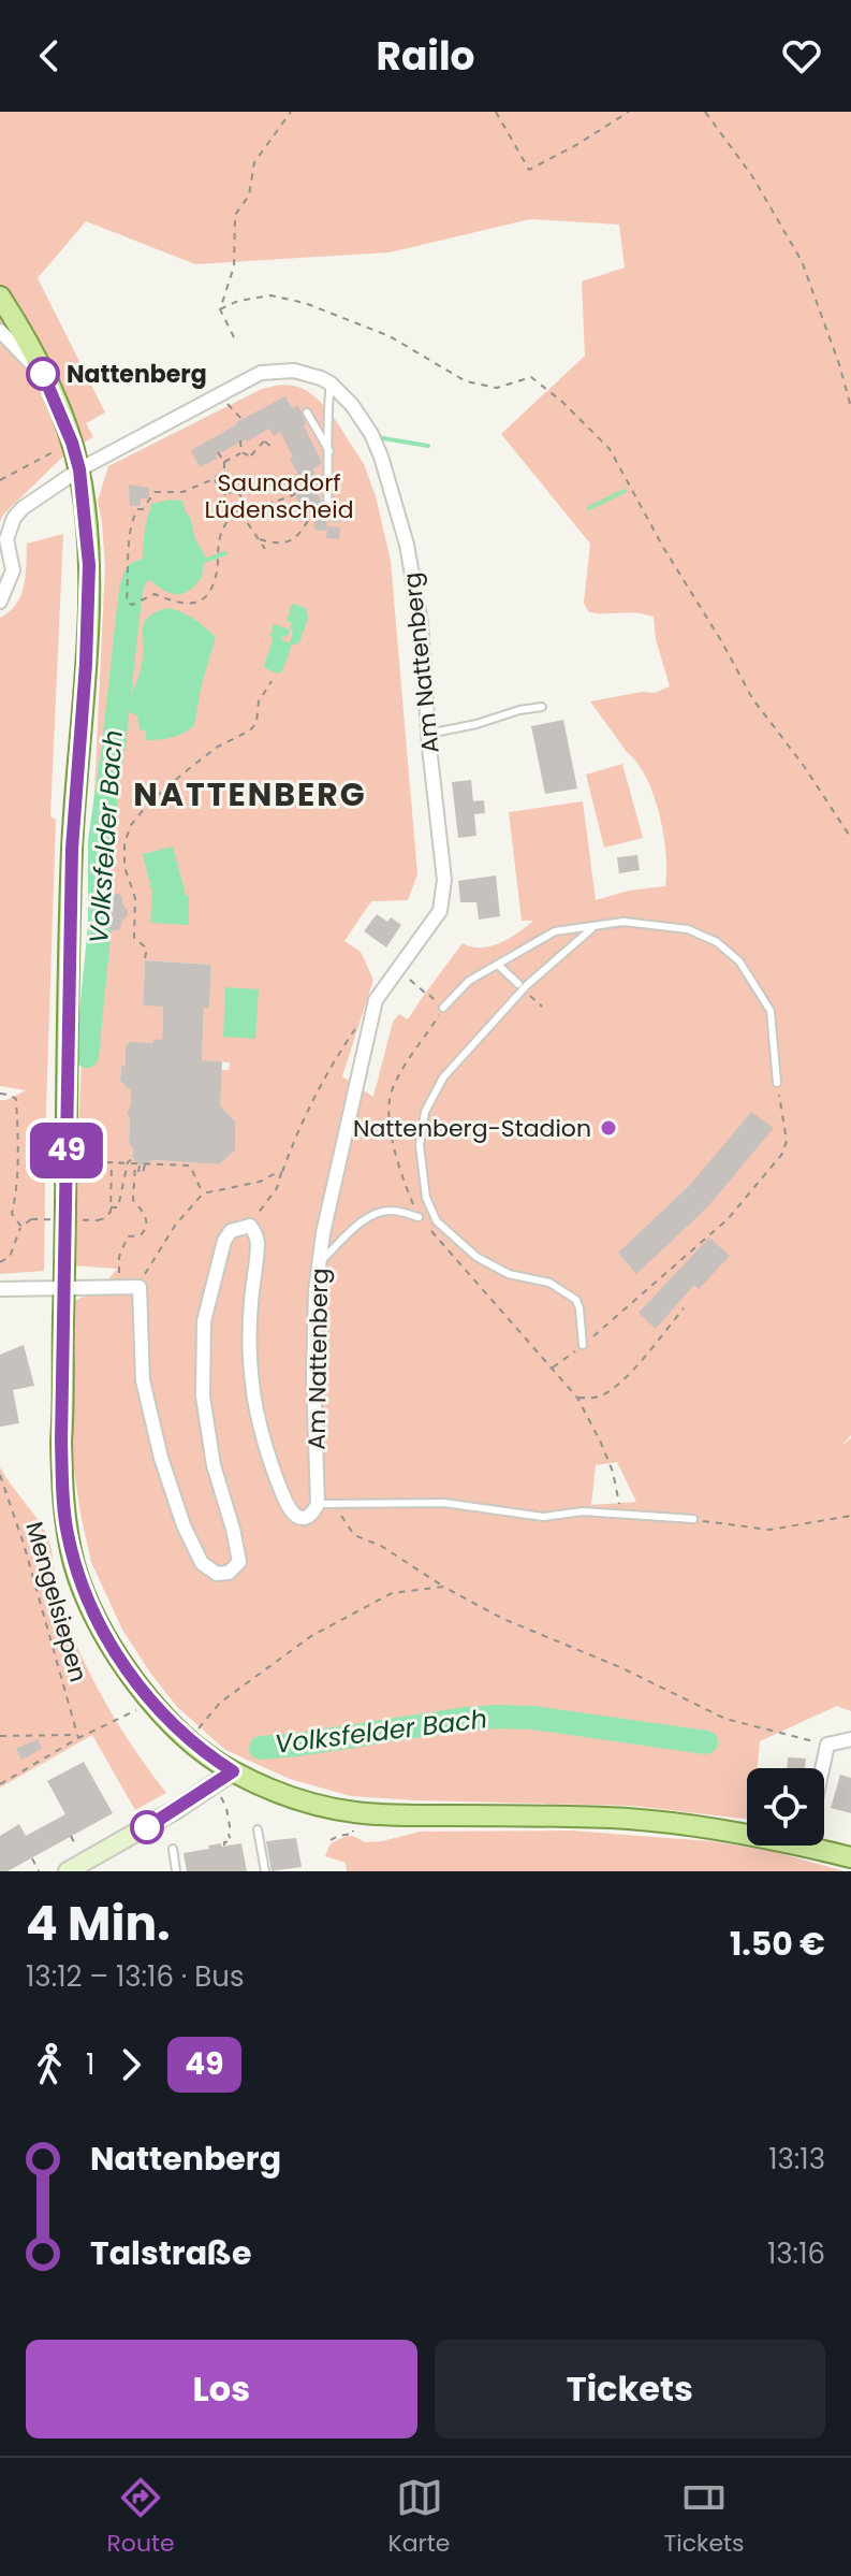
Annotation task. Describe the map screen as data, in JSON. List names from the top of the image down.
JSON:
{
  "streets": {
    "street": ["Am Nattenberg"],
    "path": ["Mengelsiepen"]
  },
  "districts": ["NATTENBERG"],
  "water": ["Volksfelder Bach"],
  "parks": ["Saunadorf Lüdenscheid"],
  "places": ["Nattenberg", "Nattenberg-Stadion"],
  "lines": ["bus line 49"],
  "page": {
    "header": "Railo",
    "on_map": "49",
    "heading": ["4 Min.", "13:12 – 13:16 · Bus", "1.50 €"],
    "legs": ["1", "49"],
    "list": [
      {
        "name": "Nattenberg",
        "value": "13:13"
      },
      {
        "name": "Talstraße",
        "value": "13:16"
      }
    ],
    "buttons": ["Los", "Tickets"],
    "tabs": ["Route", "Karte", "Tickets"]
  }
}
